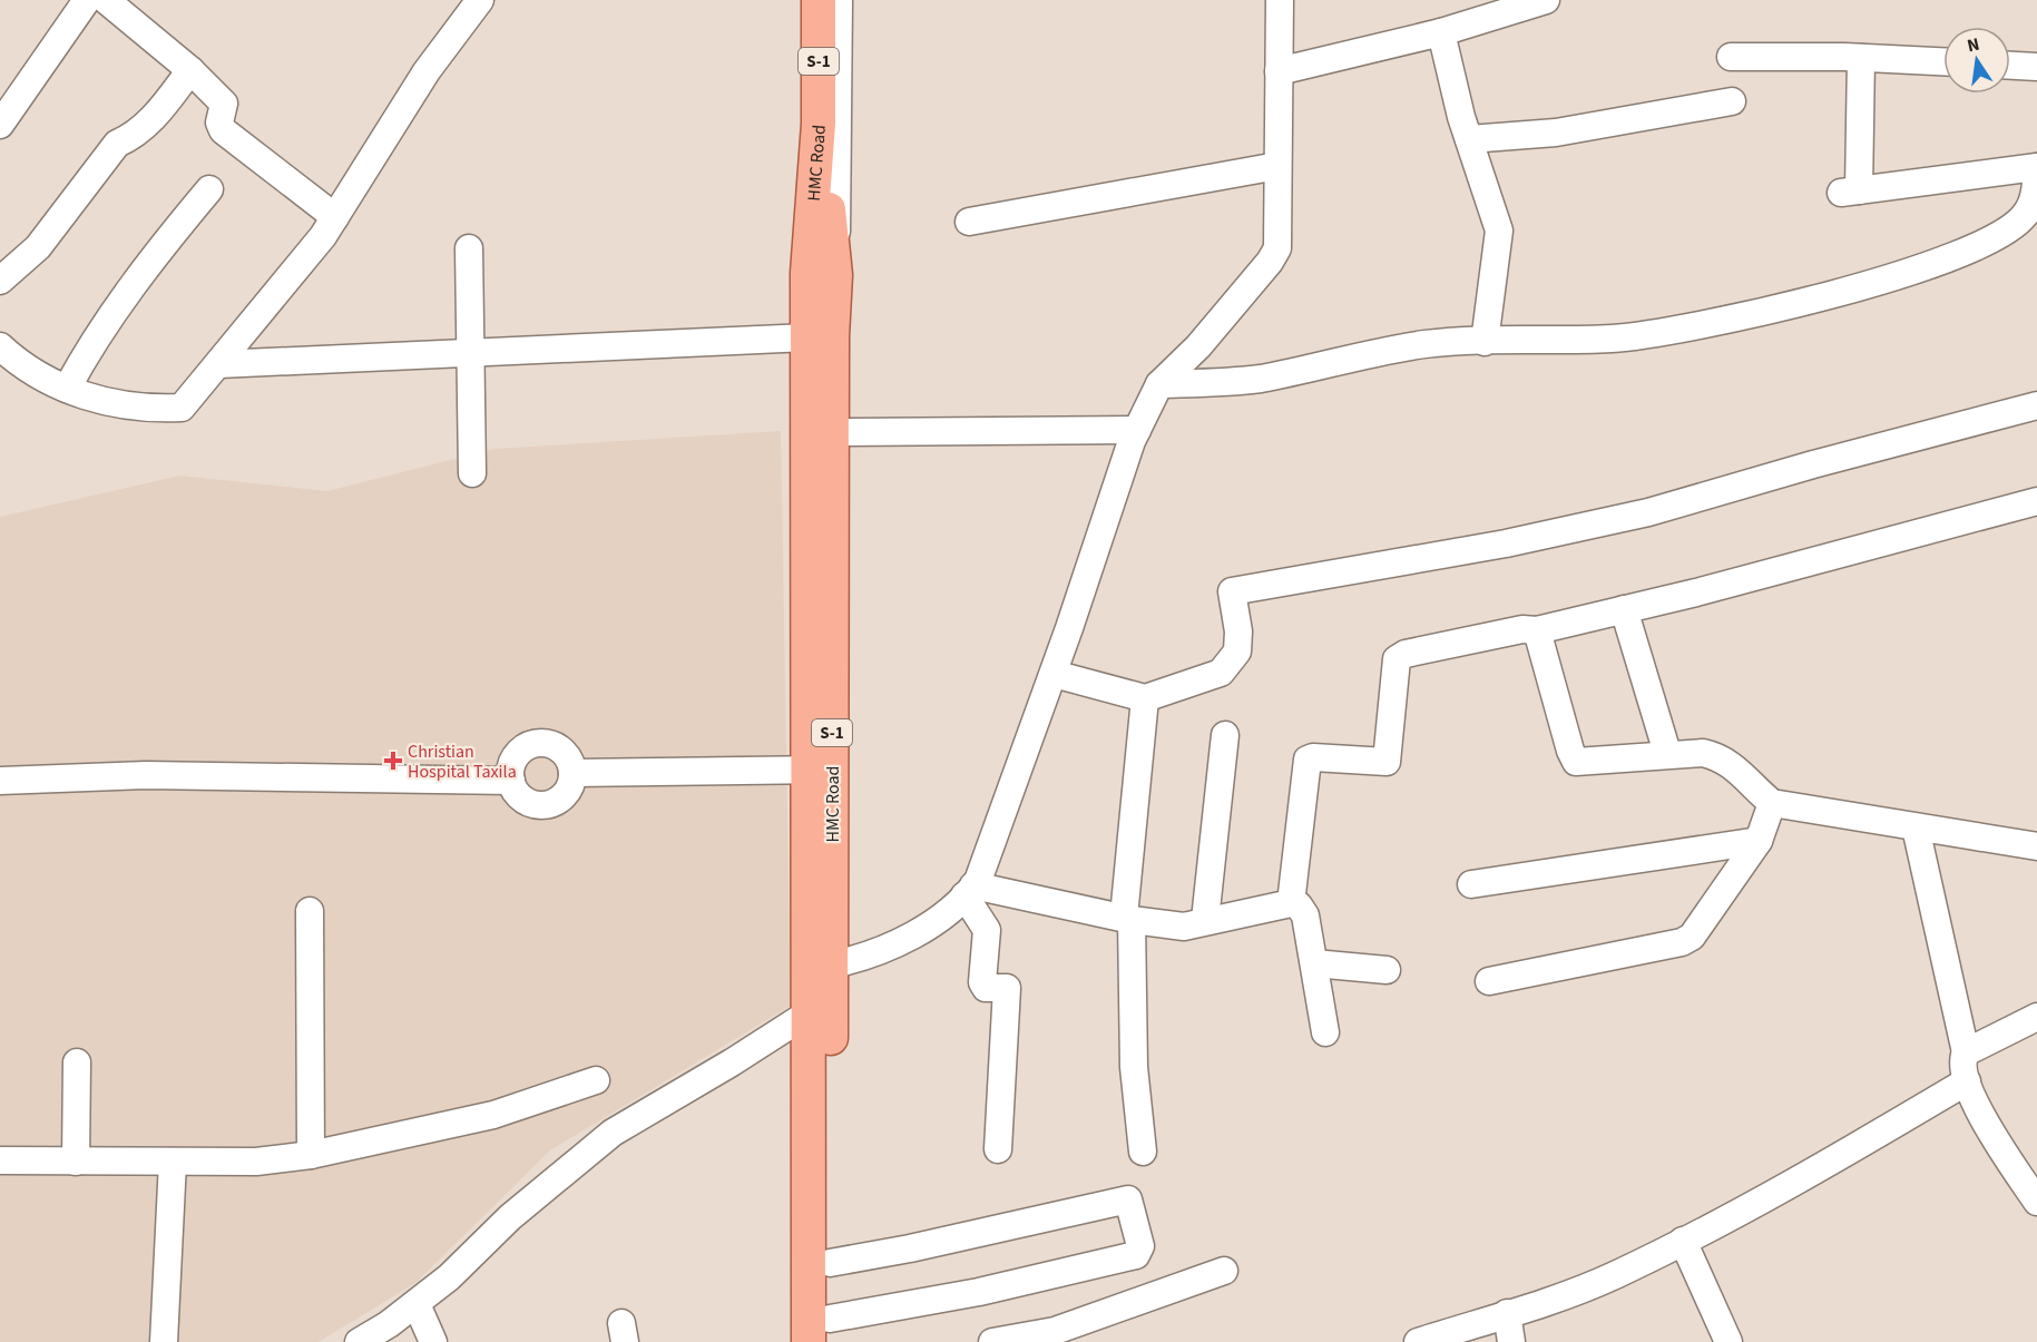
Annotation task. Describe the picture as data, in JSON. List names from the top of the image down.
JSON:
{
  "streets": {
    "main road": ["S-1", "HMC Road"]
  },
  "places": {
    "health": ["Christian Hospital Taxila"]
  },
  "north": "top"
}
